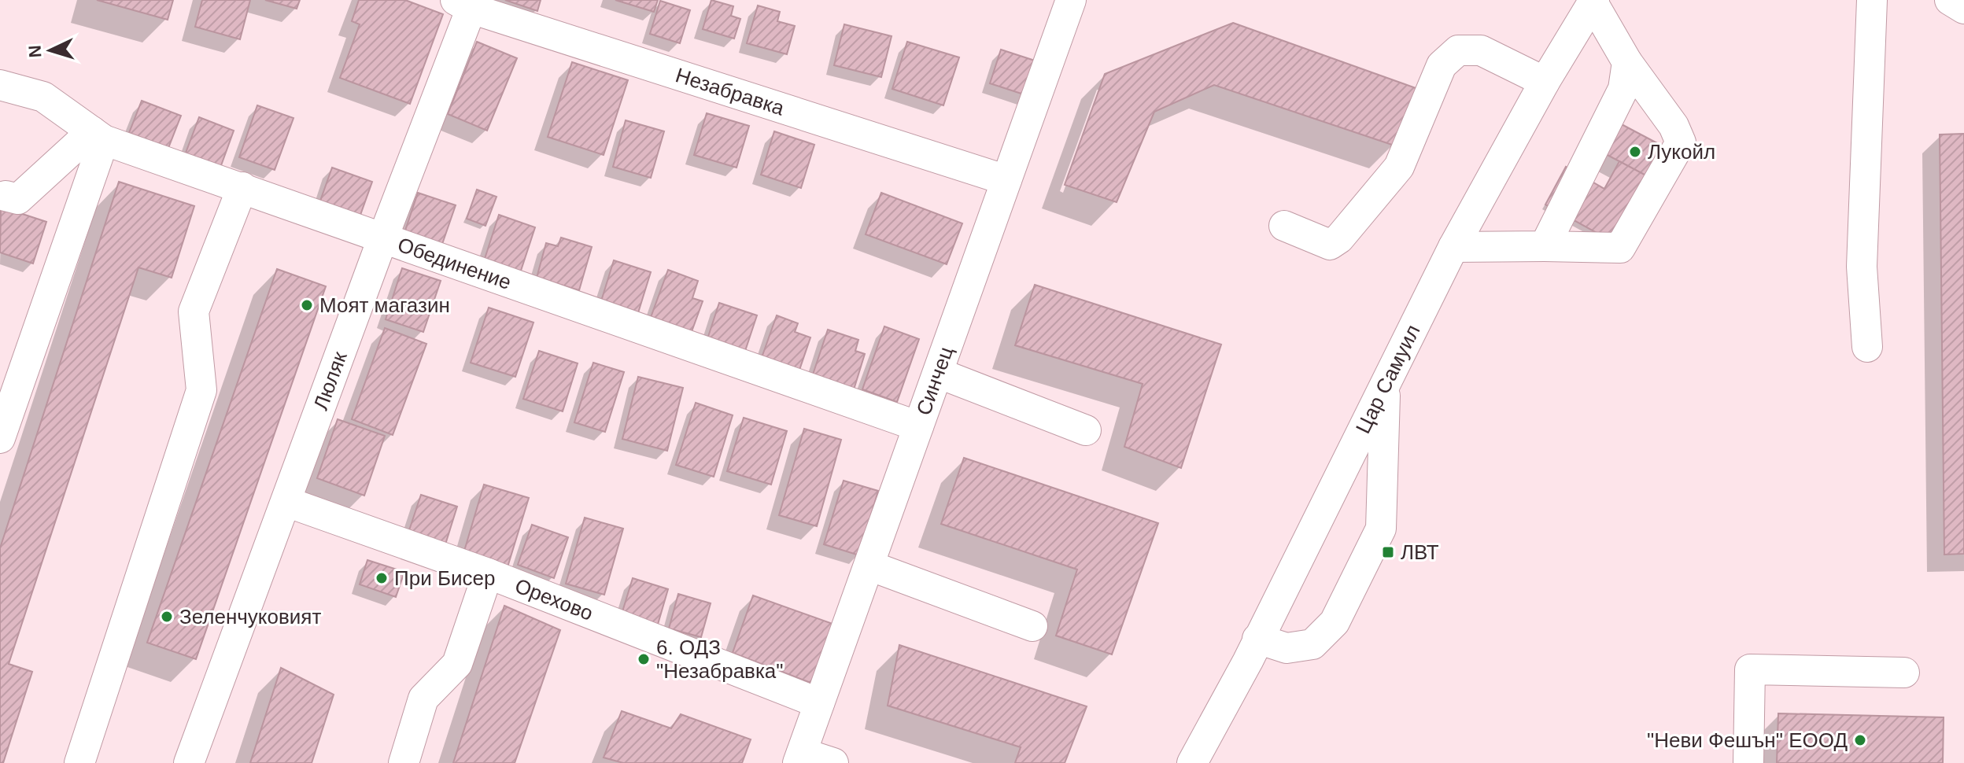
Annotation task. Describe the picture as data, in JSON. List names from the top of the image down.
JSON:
{
  "streets": {
    "street": [
      "Незабравка",
      "Обединение",
      "Цар Самуил",
      "Люляк",
      "Синчец",
      "Орехово"
    ]
  },
  "crossings": [
    ["Незабравка", "Люляк"],
    ["Незабравка", "Синчец"],
    ["Обединение", "Люляк"],
    ["Обединение", "Синчец"],
    ["Люляк", "Орехово"],
    ["Синчец", "Орехово"]
  ],
  "places": {
    "other": [
      "Лукойл",
      "Моят магазин",
      "При Бисер",
      "Зеленчуковият",
      "6. ОДЗ \"Незабравка\"",
      "\"Неви Фешън\" ЕООД"
    ],
    "transit": ["ЛВТ"]
  },
  "north": "left"
}
